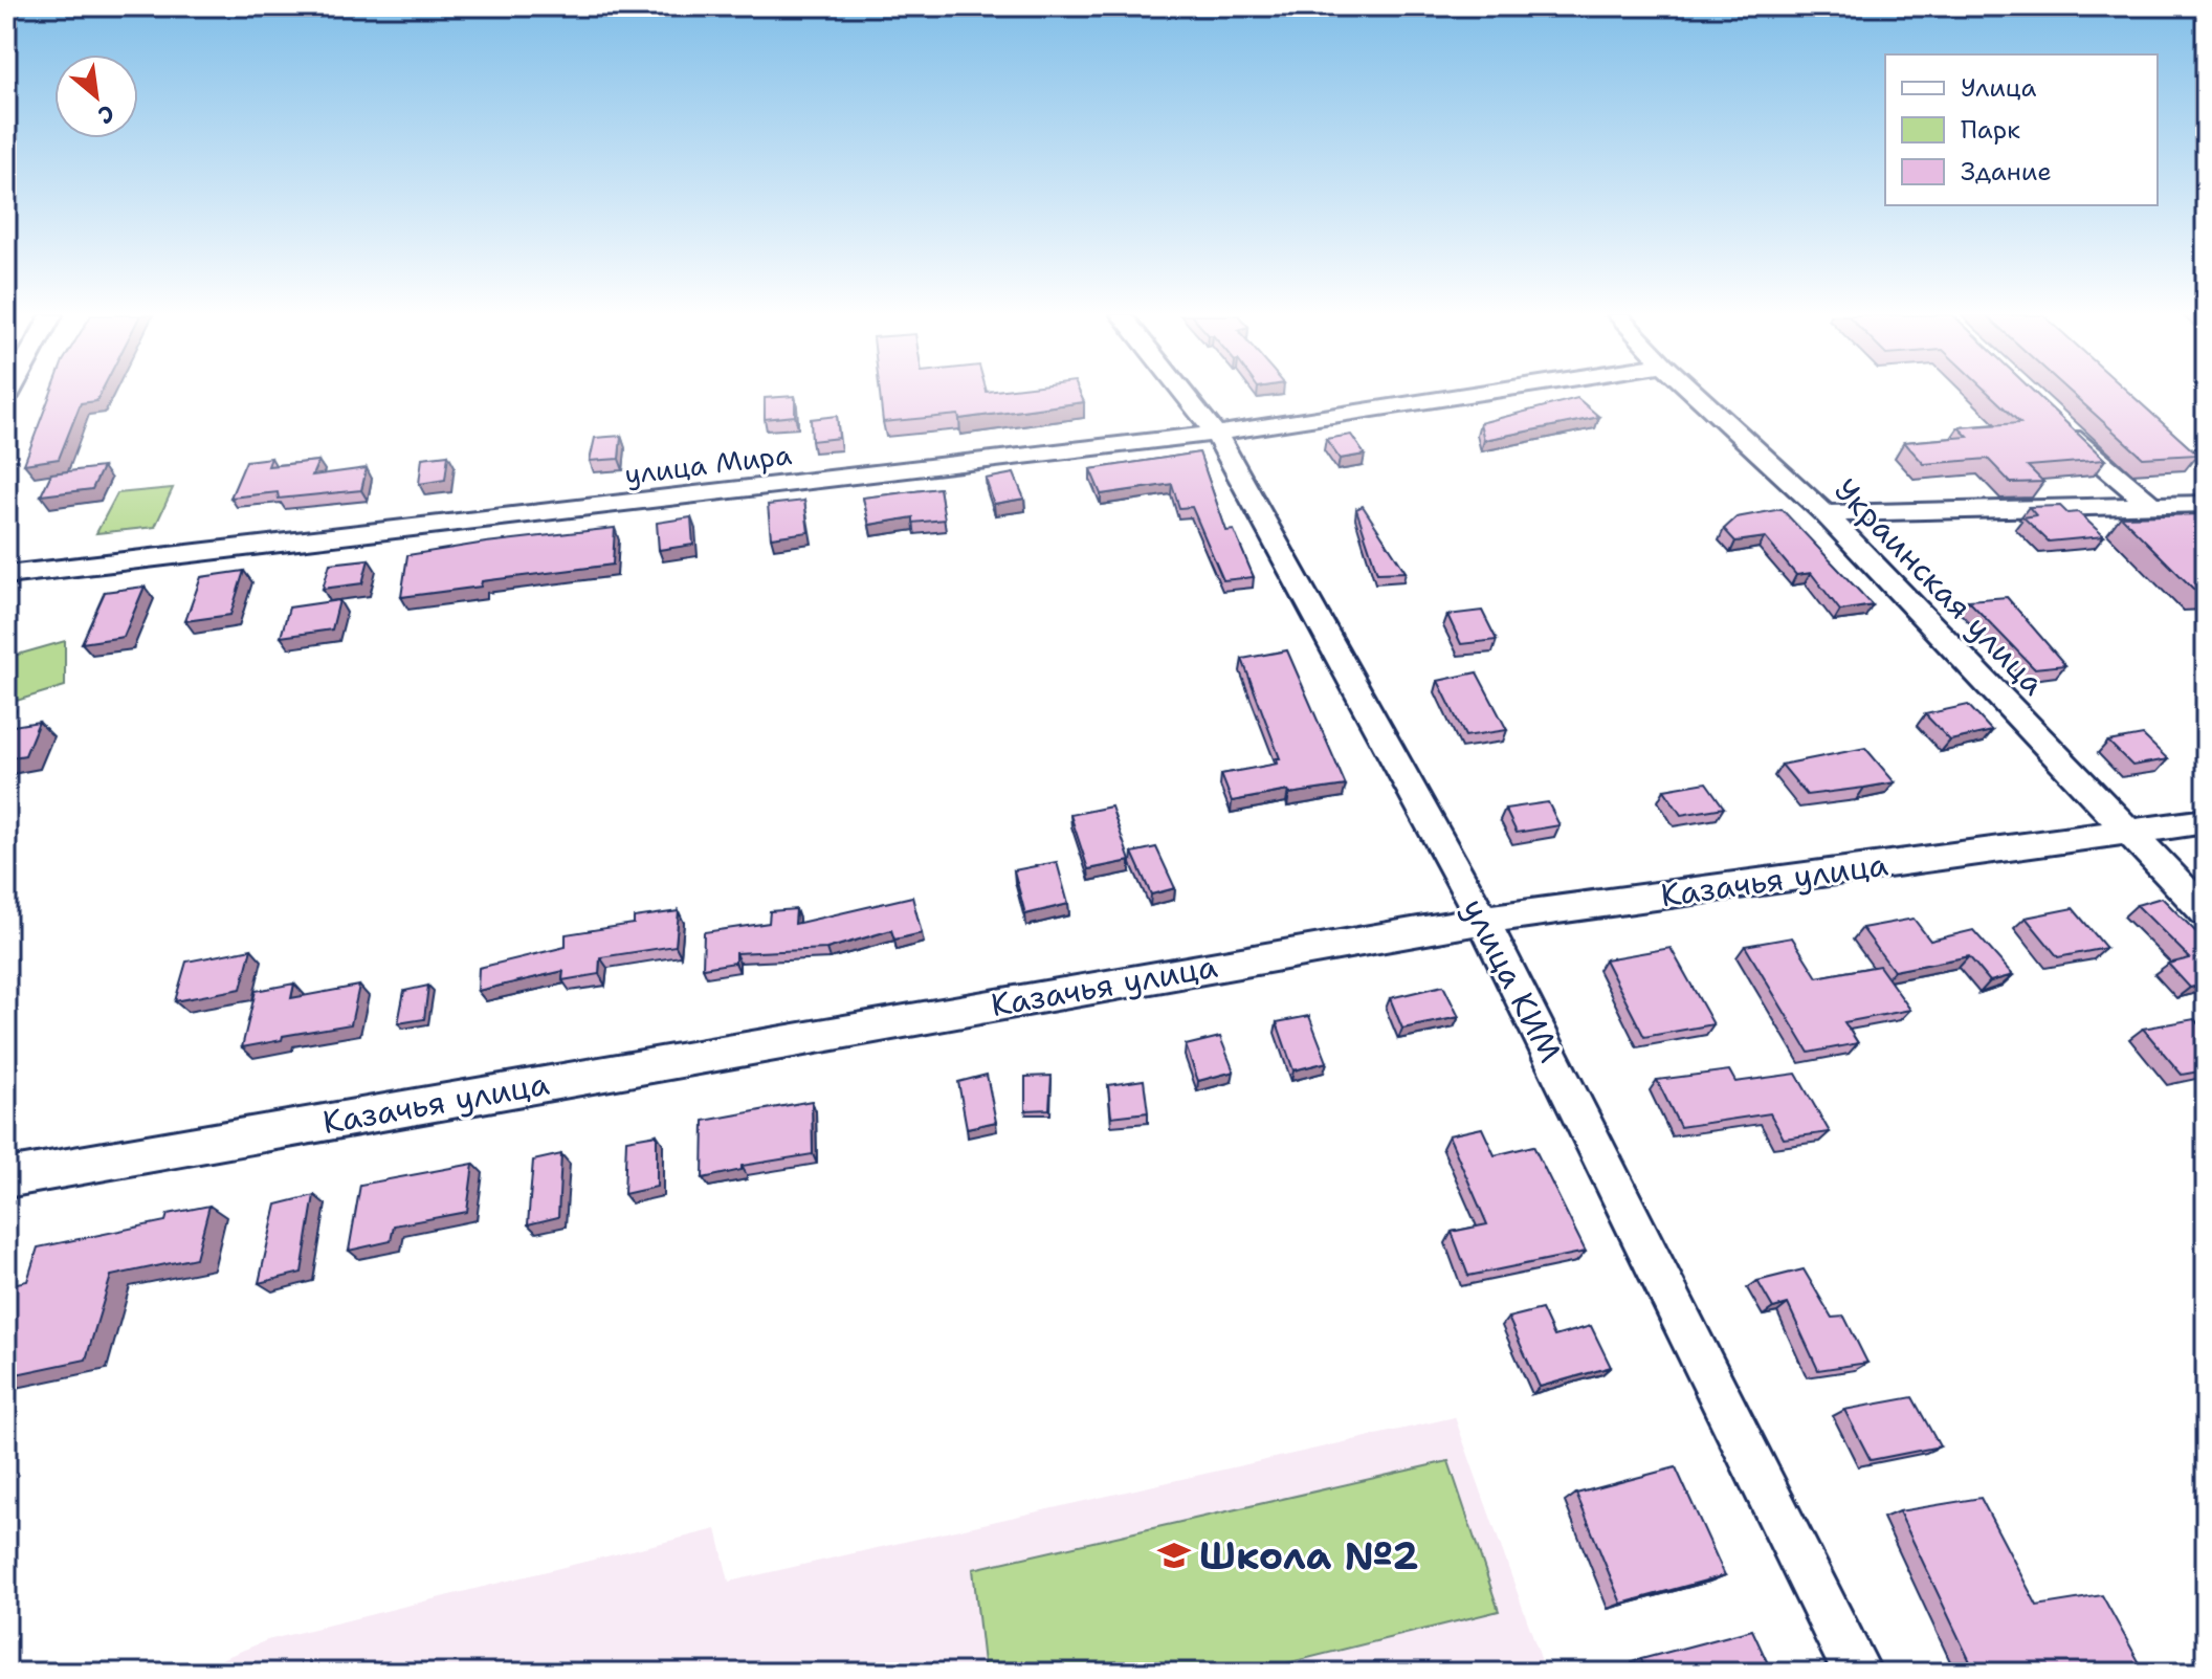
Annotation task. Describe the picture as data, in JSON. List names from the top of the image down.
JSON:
{
  "streets": {
    "street": [
      "улица Мира",
      "Украинская улица",
      "Казачья улица",
      "улица КИМ"
    ]
  },
  "crossings": [
    ["улица Мира", "улица КИМ"],
    ["Украинская улица", "Казачья улица"],
    ["Казачья улица", "улица КИМ"]
  ],
  "places": {
    "school or university": ["Школа №2"]
  },
  "legend": ["Улица", "Парк", "Здание"],
  "north": "bottom right"
}
